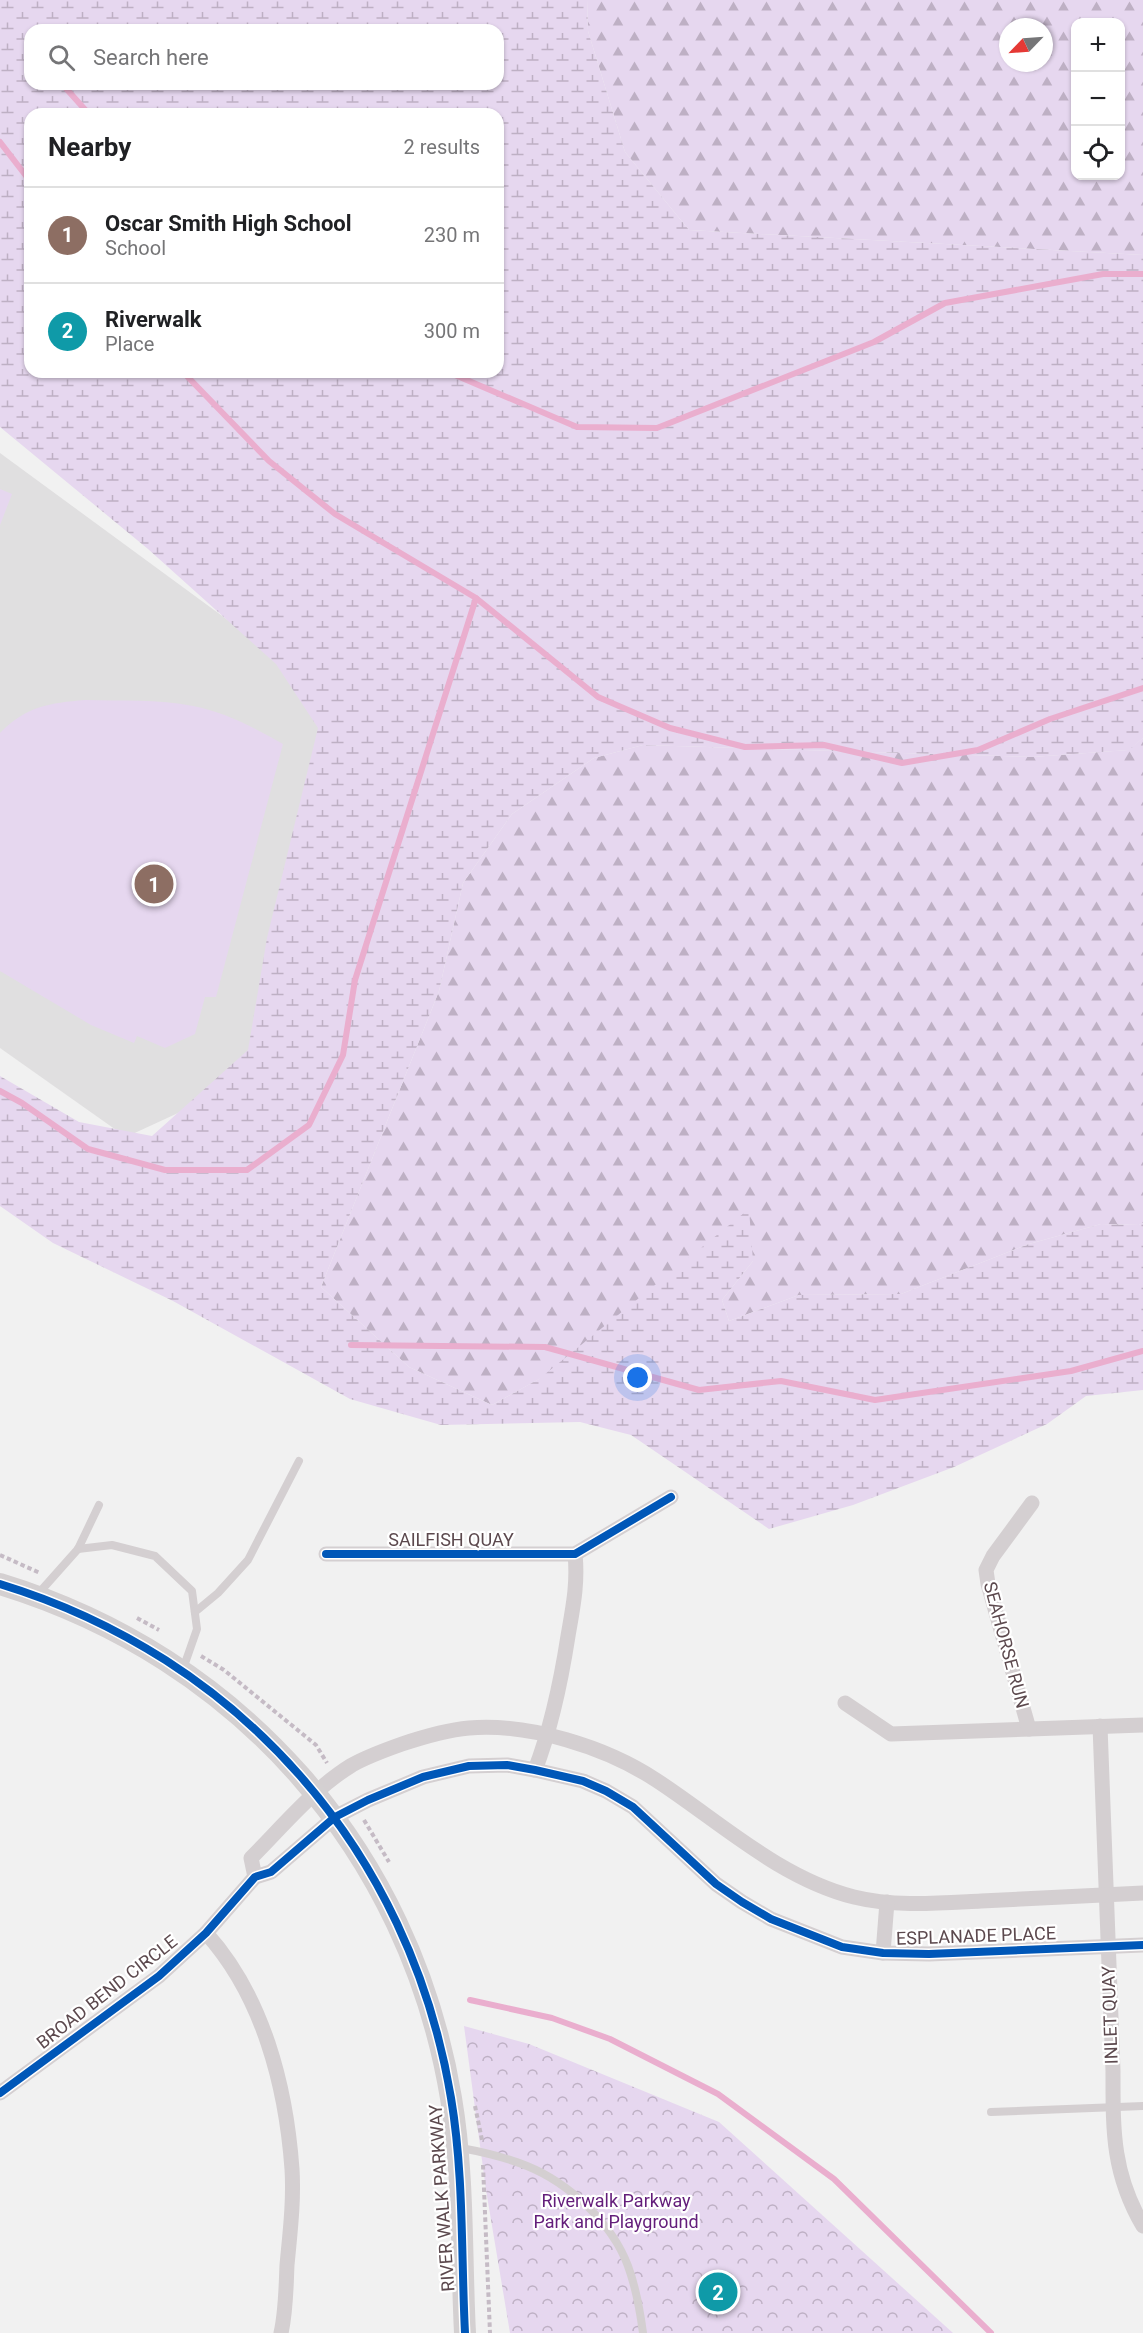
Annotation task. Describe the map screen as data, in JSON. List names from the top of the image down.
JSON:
{
  "streets": {
    "street": [
      "SAILFISH QUAY",
      "SEAHORSE RUN",
      "ESPLANADE PLACE",
      "BROAD BEND CIRCLE",
      "INLET QUAY",
      "RIVER WALK PARKWAY"
    ]
  },
  "crossings": [
    ["SEAHORSE RUN", "INLET QUAY"],
    ["ESPLANADE PLACE", "BROAD BEND CIRCLE"],
    ["ESPLANADE PLACE", "INLET QUAY"],
    ["ESPLANADE PLACE", "RIVER WALK PARKWAY"],
    ["BROAD BEND CIRCLE", "RIVER WALK PARKWAY"]
  ],
  "parks": ["Riverwalk Parkway Park and Playground"],
  "north": "bottom left",
  "page": {
    "map_buttons": ["+", "−"],
    "search": "Search here",
    "heading": ["Nearby", "2 results"],
    "list": [
      {
        "mark": "1",
        "name": "Oscar Smith High School",
        "note": "School",
        "value": "230 m"
      },
      {
        "mark": "2",
        "name": "Riverwalk",
        "note": "Place",
        "value": "300 m"
      }
    ],
    "pins": ["1", "2"]
  }
}
